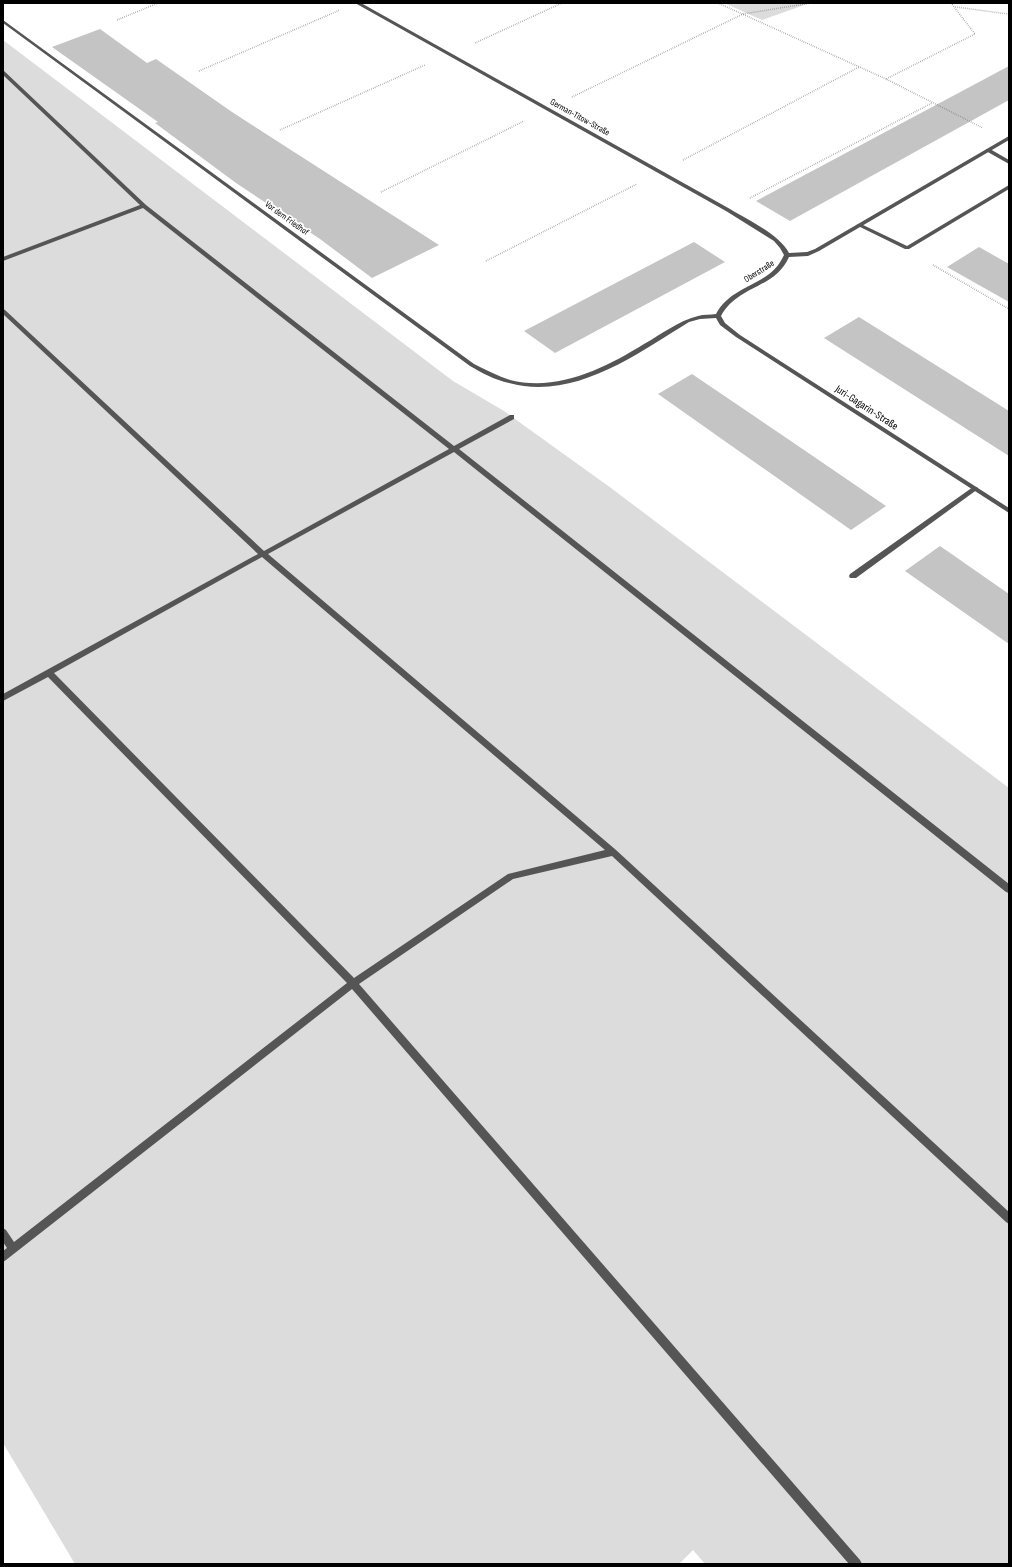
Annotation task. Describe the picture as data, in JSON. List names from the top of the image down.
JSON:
{
  "streets": {
    "street": [
      "German-Titow-Straße",
      "Vor dem Friedhof",
      "Oberstraße",
      "Juri-Gagarin-Straße"
    ]
  },
  "crossings": [
    ["German-Titow-Straße", "Oberstraße"],
    ["Vor dem Friedhof", "Oberstraße"],
    ["Vor dem Friedhof", "Juri-Gagarin-Straße"],
    ["Oberstraße", "Juri-Gagarin-Straße"]
  ]
}
